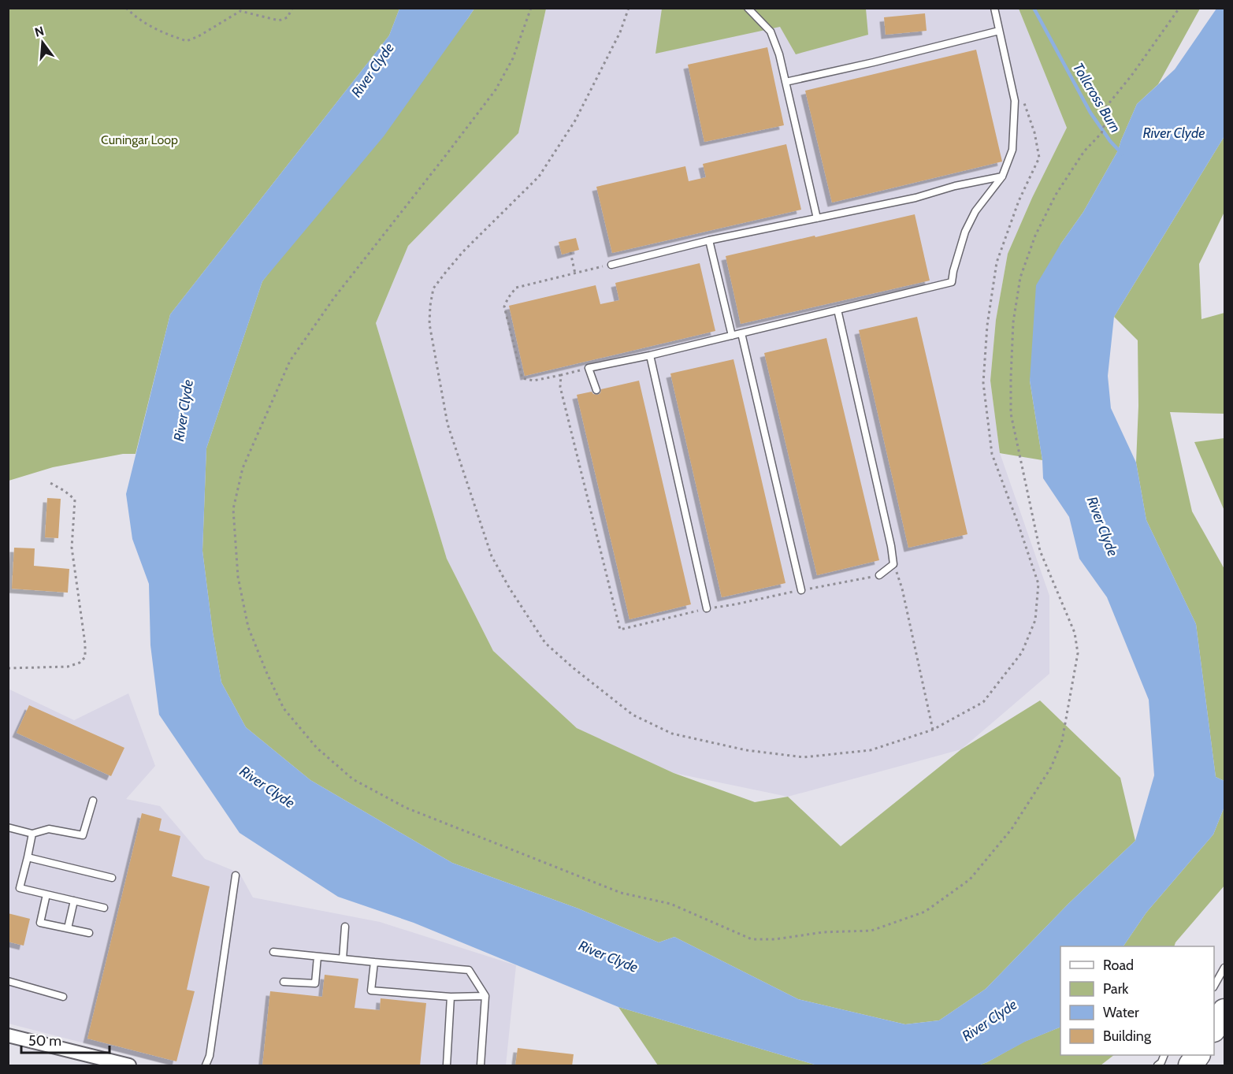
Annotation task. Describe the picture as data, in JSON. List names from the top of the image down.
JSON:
{
  "water": ["River Clyde", "Tollcross Burn"],
  "parks": ["Cuningar Loop"],
  "legend": [
    "Road",
    "Park",
    "Water",
    "Building"
  ],
  "scale_bar": "50 m",
  "north": "top"
}
